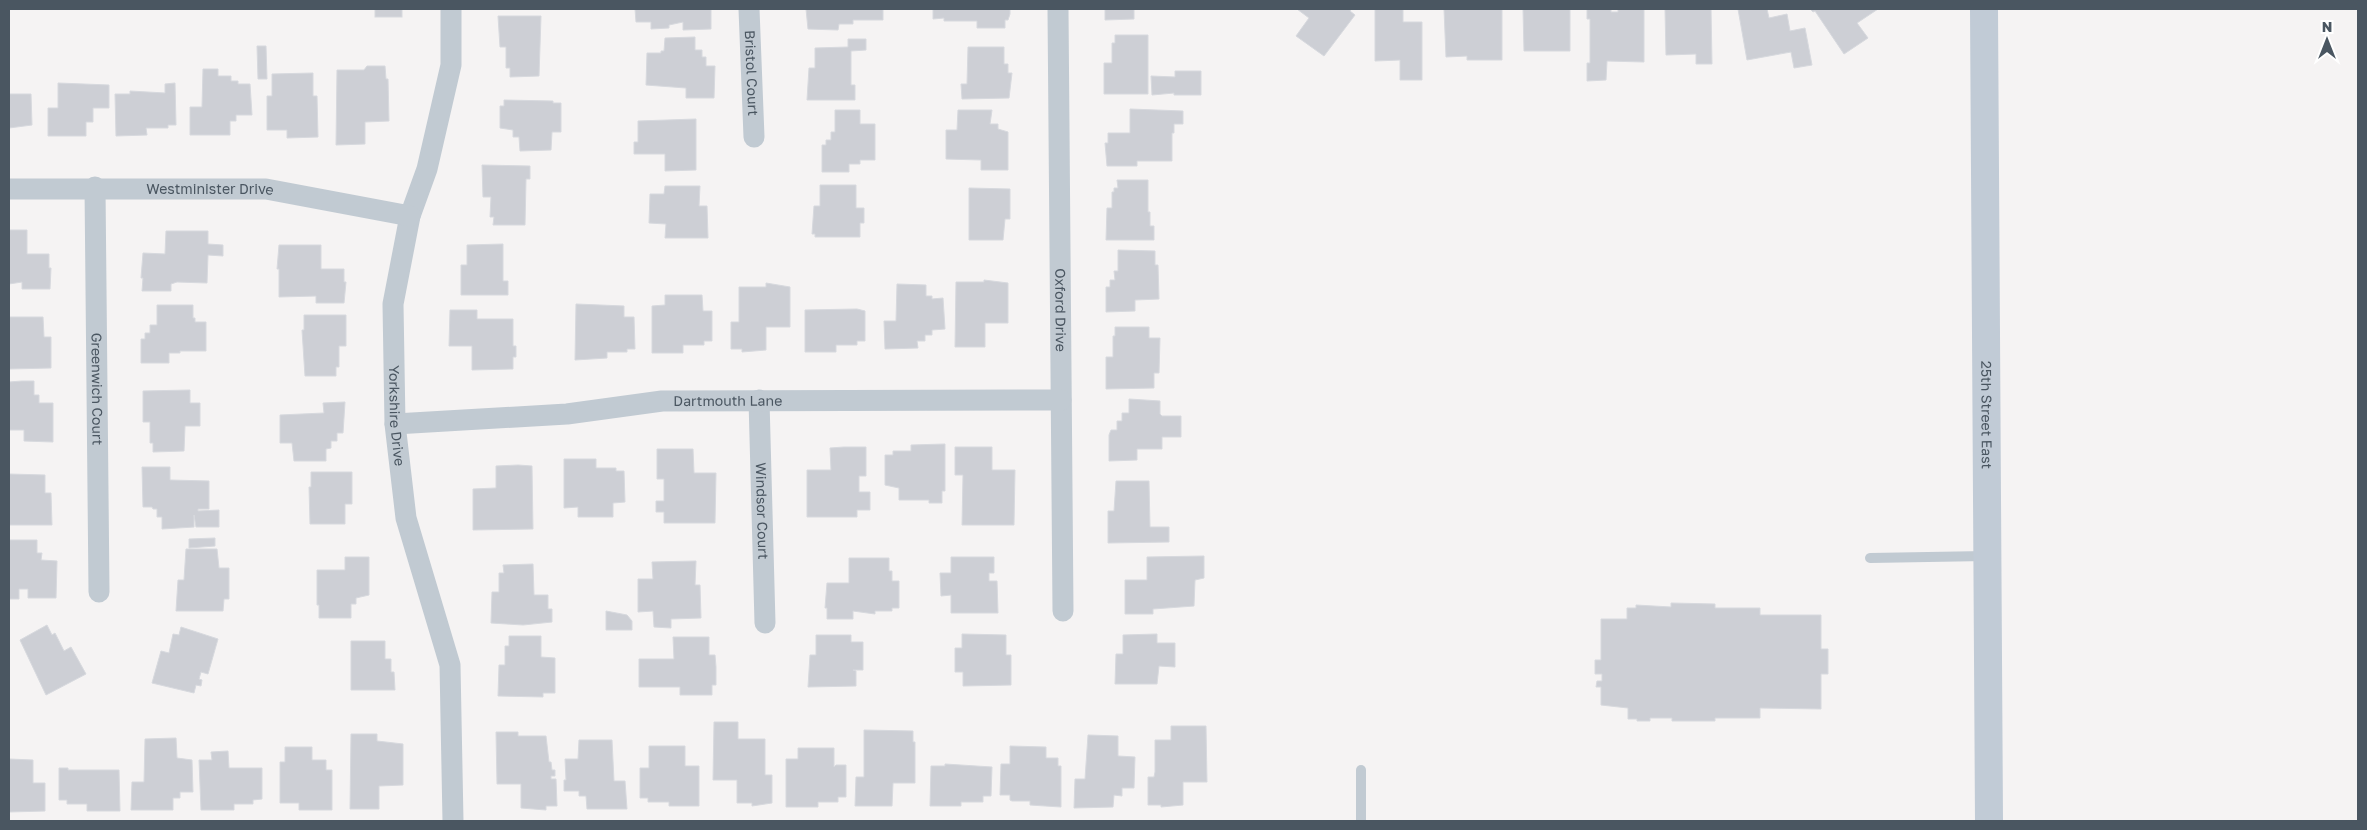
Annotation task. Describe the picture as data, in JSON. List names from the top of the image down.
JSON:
{
  "streets": {
    "main road": ["25th Street East"],
    "street": [
      "Bristol Court",
      "Westminister Drive",
      "Oxford Drive",
      "Greenwich Court",
      "Dartmouth Lane",
      "Yorkshire Drive",
      "Windsor Court"
    ]
  },
  "crossings": [
    ["Westminister Drive", "Greenwich Court"],
    ["Westminister Drive", "Yorkshire Drive"],
    ["Oxford Drive", "Dartmouth Lane"],
    ["Dartmouth Lane", "Yorkshire Drive"],
    ["Dartmouth Lane", "Windsor Court"]
  ],
  "north": "top"
}
